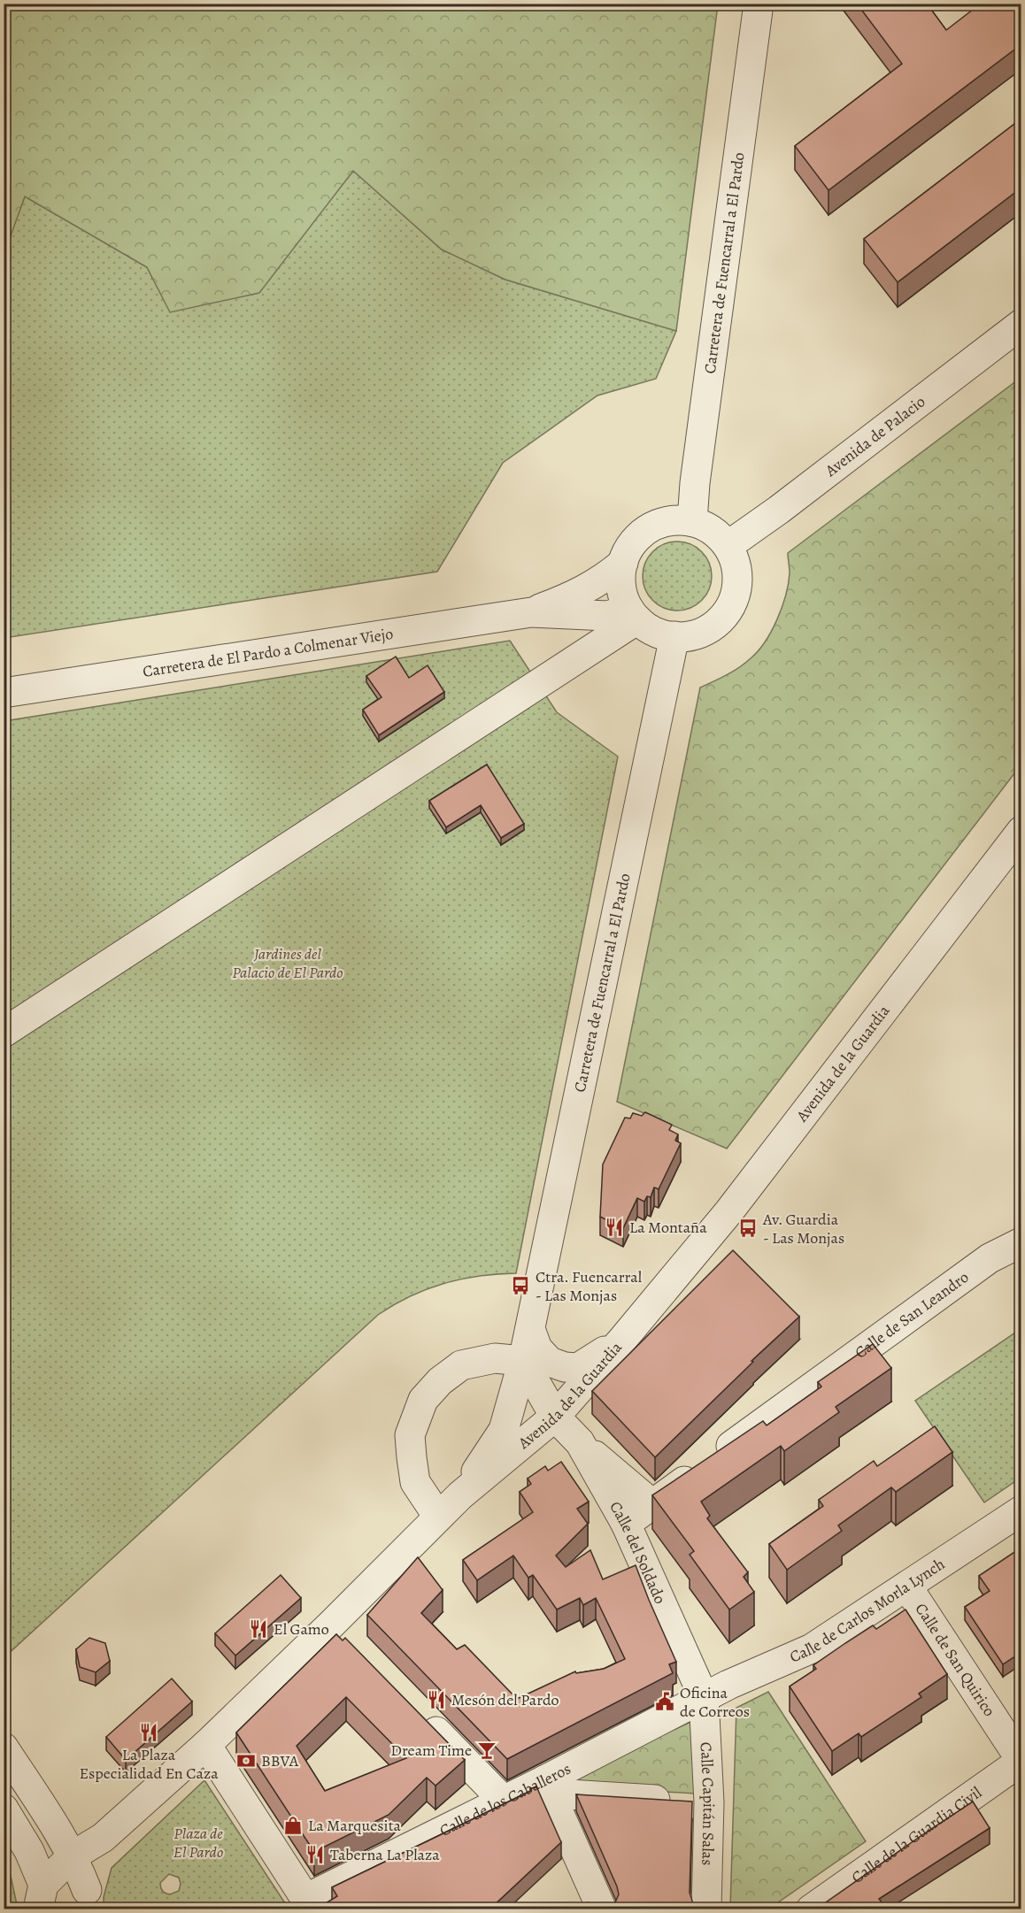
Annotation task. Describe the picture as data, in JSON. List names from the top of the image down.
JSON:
{
  "streets": {
    "street": [
      "Carretera de Fuencarral a El Pardo",
      "Avenida de Palacio",
      "Carretera de El Pardo a Colmenar Viejo",
      "Avenida de la Guardia",
      "Calle de San Leandro",
      "Calle del Soldado",
      "Calle de Carlos Morla Lynch",
      "Calle de San Quirico",
      "Calle de los Caballeros",
      "Calle Capitán Salas",
      "Calle de la Guardia Civil"
    ]
  },
  "crossings": [
    ["Carretera de Fuencarral a El Pardo", "Avenida de Palacio"],
    ["Carretera de Fuencarral a El Pardo", "Avenida de la Guardia"],
    ["Avenida de la Guardia", "Calle del Soldado"],
    ["Calle de San Leandro", "Calle del Soldado"],
    ["Calle del Soldado", "Calle de Carlos Morla Lynch"],
    ["Calle del Soldado", "Calle de los Caballeros"],
    ["Calle del Soldado", "Calle Capitán Salas"],
    ["Calle de Carlos Morla Lynch", "Calle de San Quirico"],
    ["Calle de Carlos Morla Lynch", "Calle de los Caballeros"],
    ["Calle de Carlos Morla Lynch", "Calle Capitán Salas"],
    ["Calle de San Quirico", "Calle de la Guardia Civil"],
    ["Calle de los Caballeros", "Calle Capitán Salas"]
  ],
  "parks": ["Jardines del Palacio de El Pardo", "Plaza de El Pardo"],
  "places": {
    "restaurant": [
      "La Montaña",
      "El Gamo",
      "Mesón del Pardo",
      "La Plaza Especialidad En Caza",
      "Taberna La Plaza"
    ],
    "bus stop": ["Av. Guardia - Las Monjas", "Ctra. Fuencarral - Las Monjas"],
    "public building": ["Oficina de Correos"],
    "bar": ["Dream Time"],
    "bank": ["BBVA"],
    "shop": ["La Marquesita"]
  }
}
